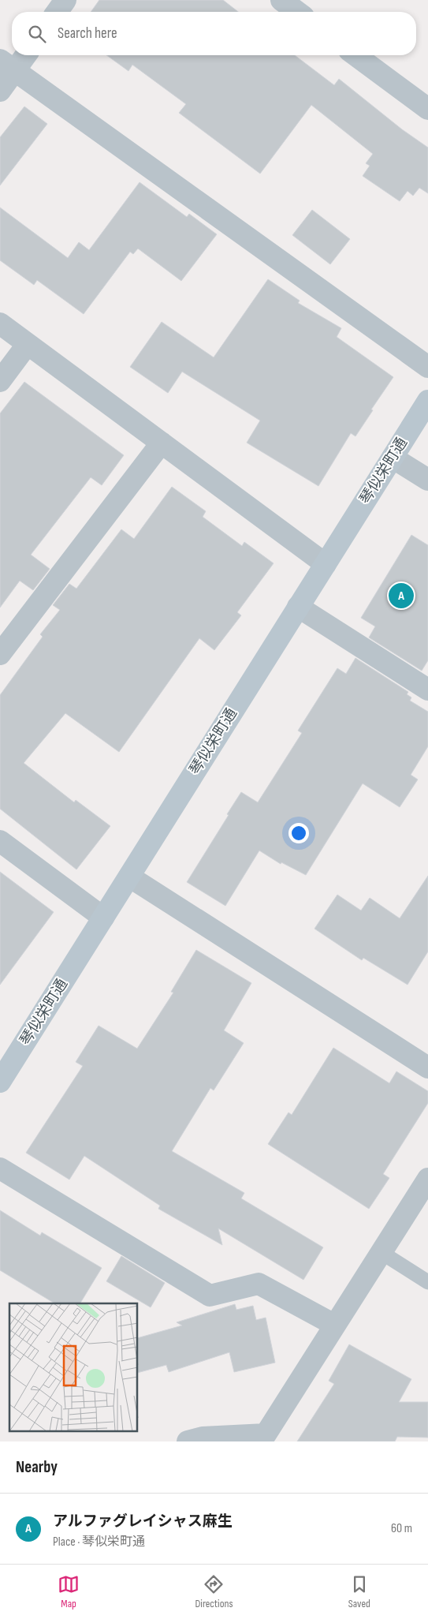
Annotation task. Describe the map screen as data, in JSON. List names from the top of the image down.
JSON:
{
  "streets": {
    "main road": ["琴似栄町通"]
  },
  "page": {
    "search": "Search here",
    "pins": "A",
    "heading": "Nearby",
    "list": [
      {
        "mark": "A",
        "name": "アルファグレイシャス麻生",
        "note": "Place · 琴似栄町通",
        "value": "60 m"
      }
    ],
    "nav": ["Map", "Directions", "Saved"]
  }
}
